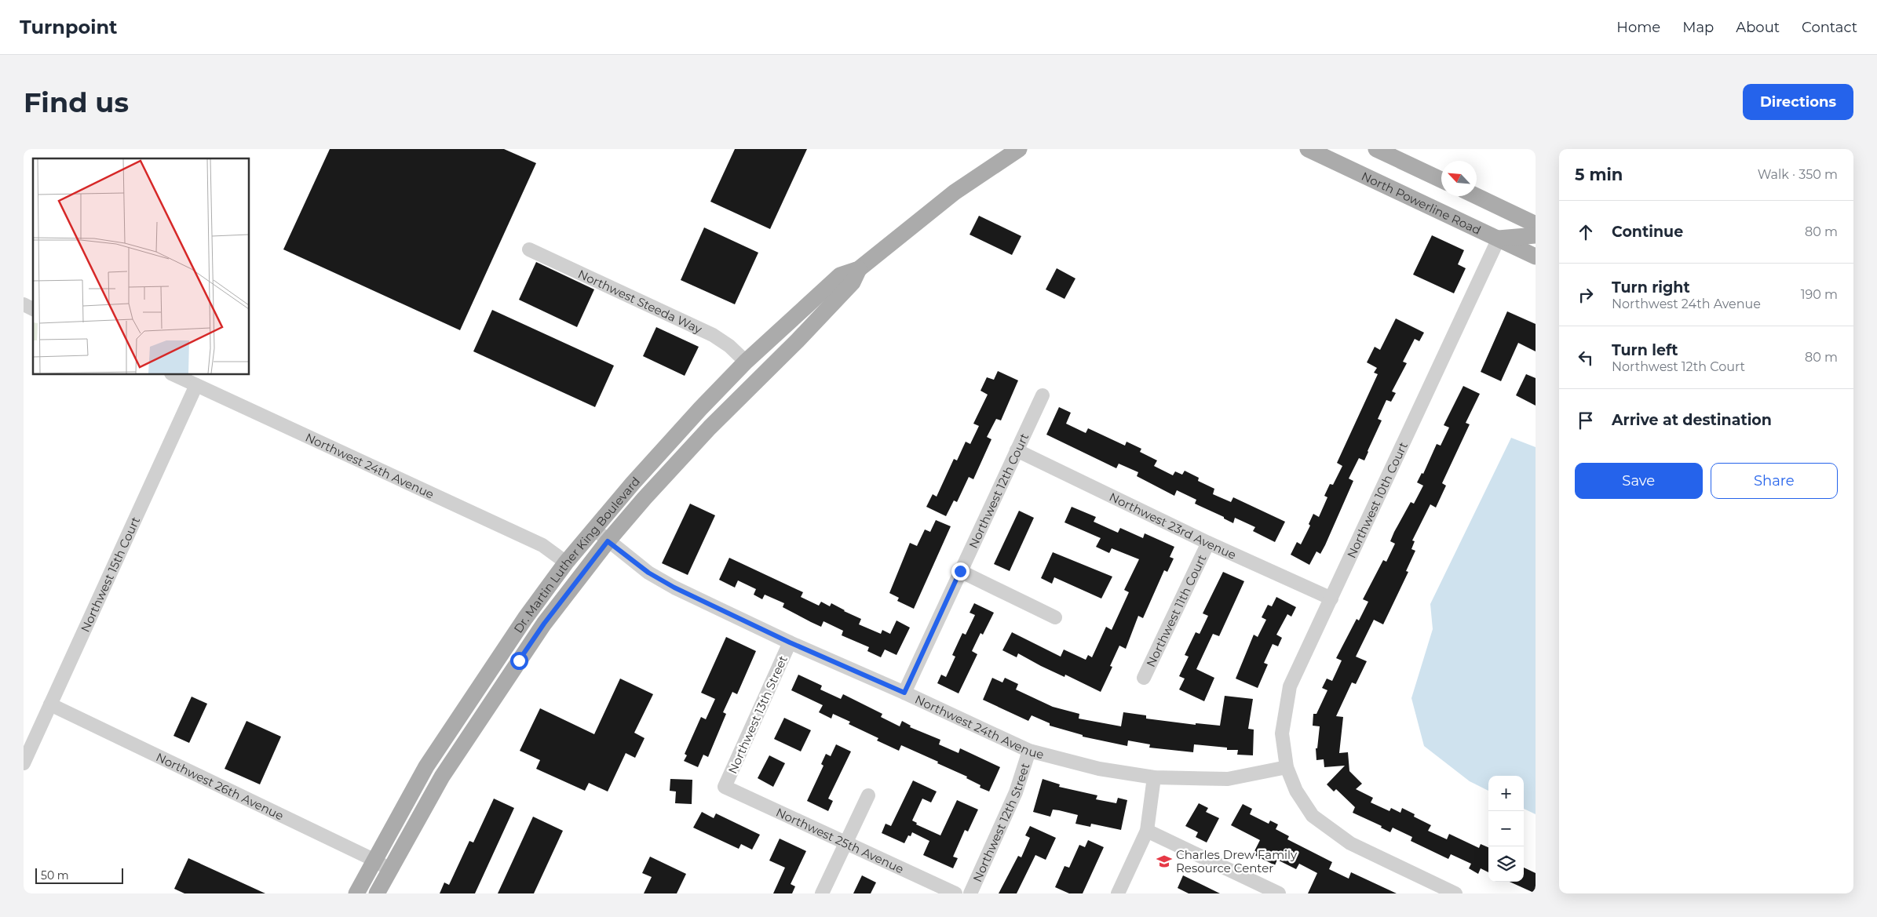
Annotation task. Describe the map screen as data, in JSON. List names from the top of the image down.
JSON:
{
  "streets": {
    "main road": ["North Powerline Road", "Dr. Martin Luther King Boulevard"],
    "street": [
      "Northwest Steeda Way",
      "Northwest 24th Avenue",
      "Northwest 12th Court",
      "Northwest 10th Court",
      "Northwest 23rd Avenue",
      "Northwest 15th Court",
      "Northwest 11th Court",
      "Northwest 13th Street",
      "Northwest 26th Avenue",
      "Northwest 12th Street",
      "Northwest 25th Avenue"
    ]
  },
  "crossings": [
    ["North Powerline Road", "Northwest 10th Court"],
    ["Northwest Steeda Way", "Dr. Martin Luther King Boulevard"],
    ["Northwest 24th Avenue", "Northwest 12th Court"],
    ["Northwest 24th Avenue", "Northwest 10th Court"],
    ["Northwest 24th Avenue", "Dr. Martin Luther King Boulevard"],
    ["Northwest 24th Avenue", "Northwest 15th Court"],
    ["Northwest 24th Avenue", "Northwest 13th Street"],
    ["Northwest 24th Avenue", "Northwest 12th Street"],
    ["Northwest 12th Court", "Northwest 23rd Avenue"],
    ["Northwest 10th Court", "Northwest 23rd Avenue"],
    ["Northwest 23rd Avenue", "Northwest 11th Court"],
    ["Dr. Martin Luther King Boulevard", "Northwest 26th Avenue"],
    ["Northwest 15th Court", "Northwest 26th Avenue"],
    ["Northwest 13th Street", "Northwest 25th Avenue"]
  ],
  "places": {
    "school or university": ["Charles Drew Family Resource Center"]
  },
  "scale_bar": "50 m",
  "north": "top left",
  "page": {
    "header": "Turnpoint",
    "nav": [
      "Home",
      "Map",
      "About",
      "Contact"
    ],
    "buttons": [
      "Directions",
      ["Save", "Share"]
    ],
    "title": "Find us",
    "heading": ["5 min", "Walk · 350 m"],
    "list": [
      ["Continue", "80 m"],
      ["Turn right", "Northwest 24th Avenue", "190 m"],
      ["Turn left", "Northwest 12th Court", "80 m"],
      "Arrive at destination"
    ],
    "map_buttons": ["+", "−"],
    "scale": "50 m"
  }
}
